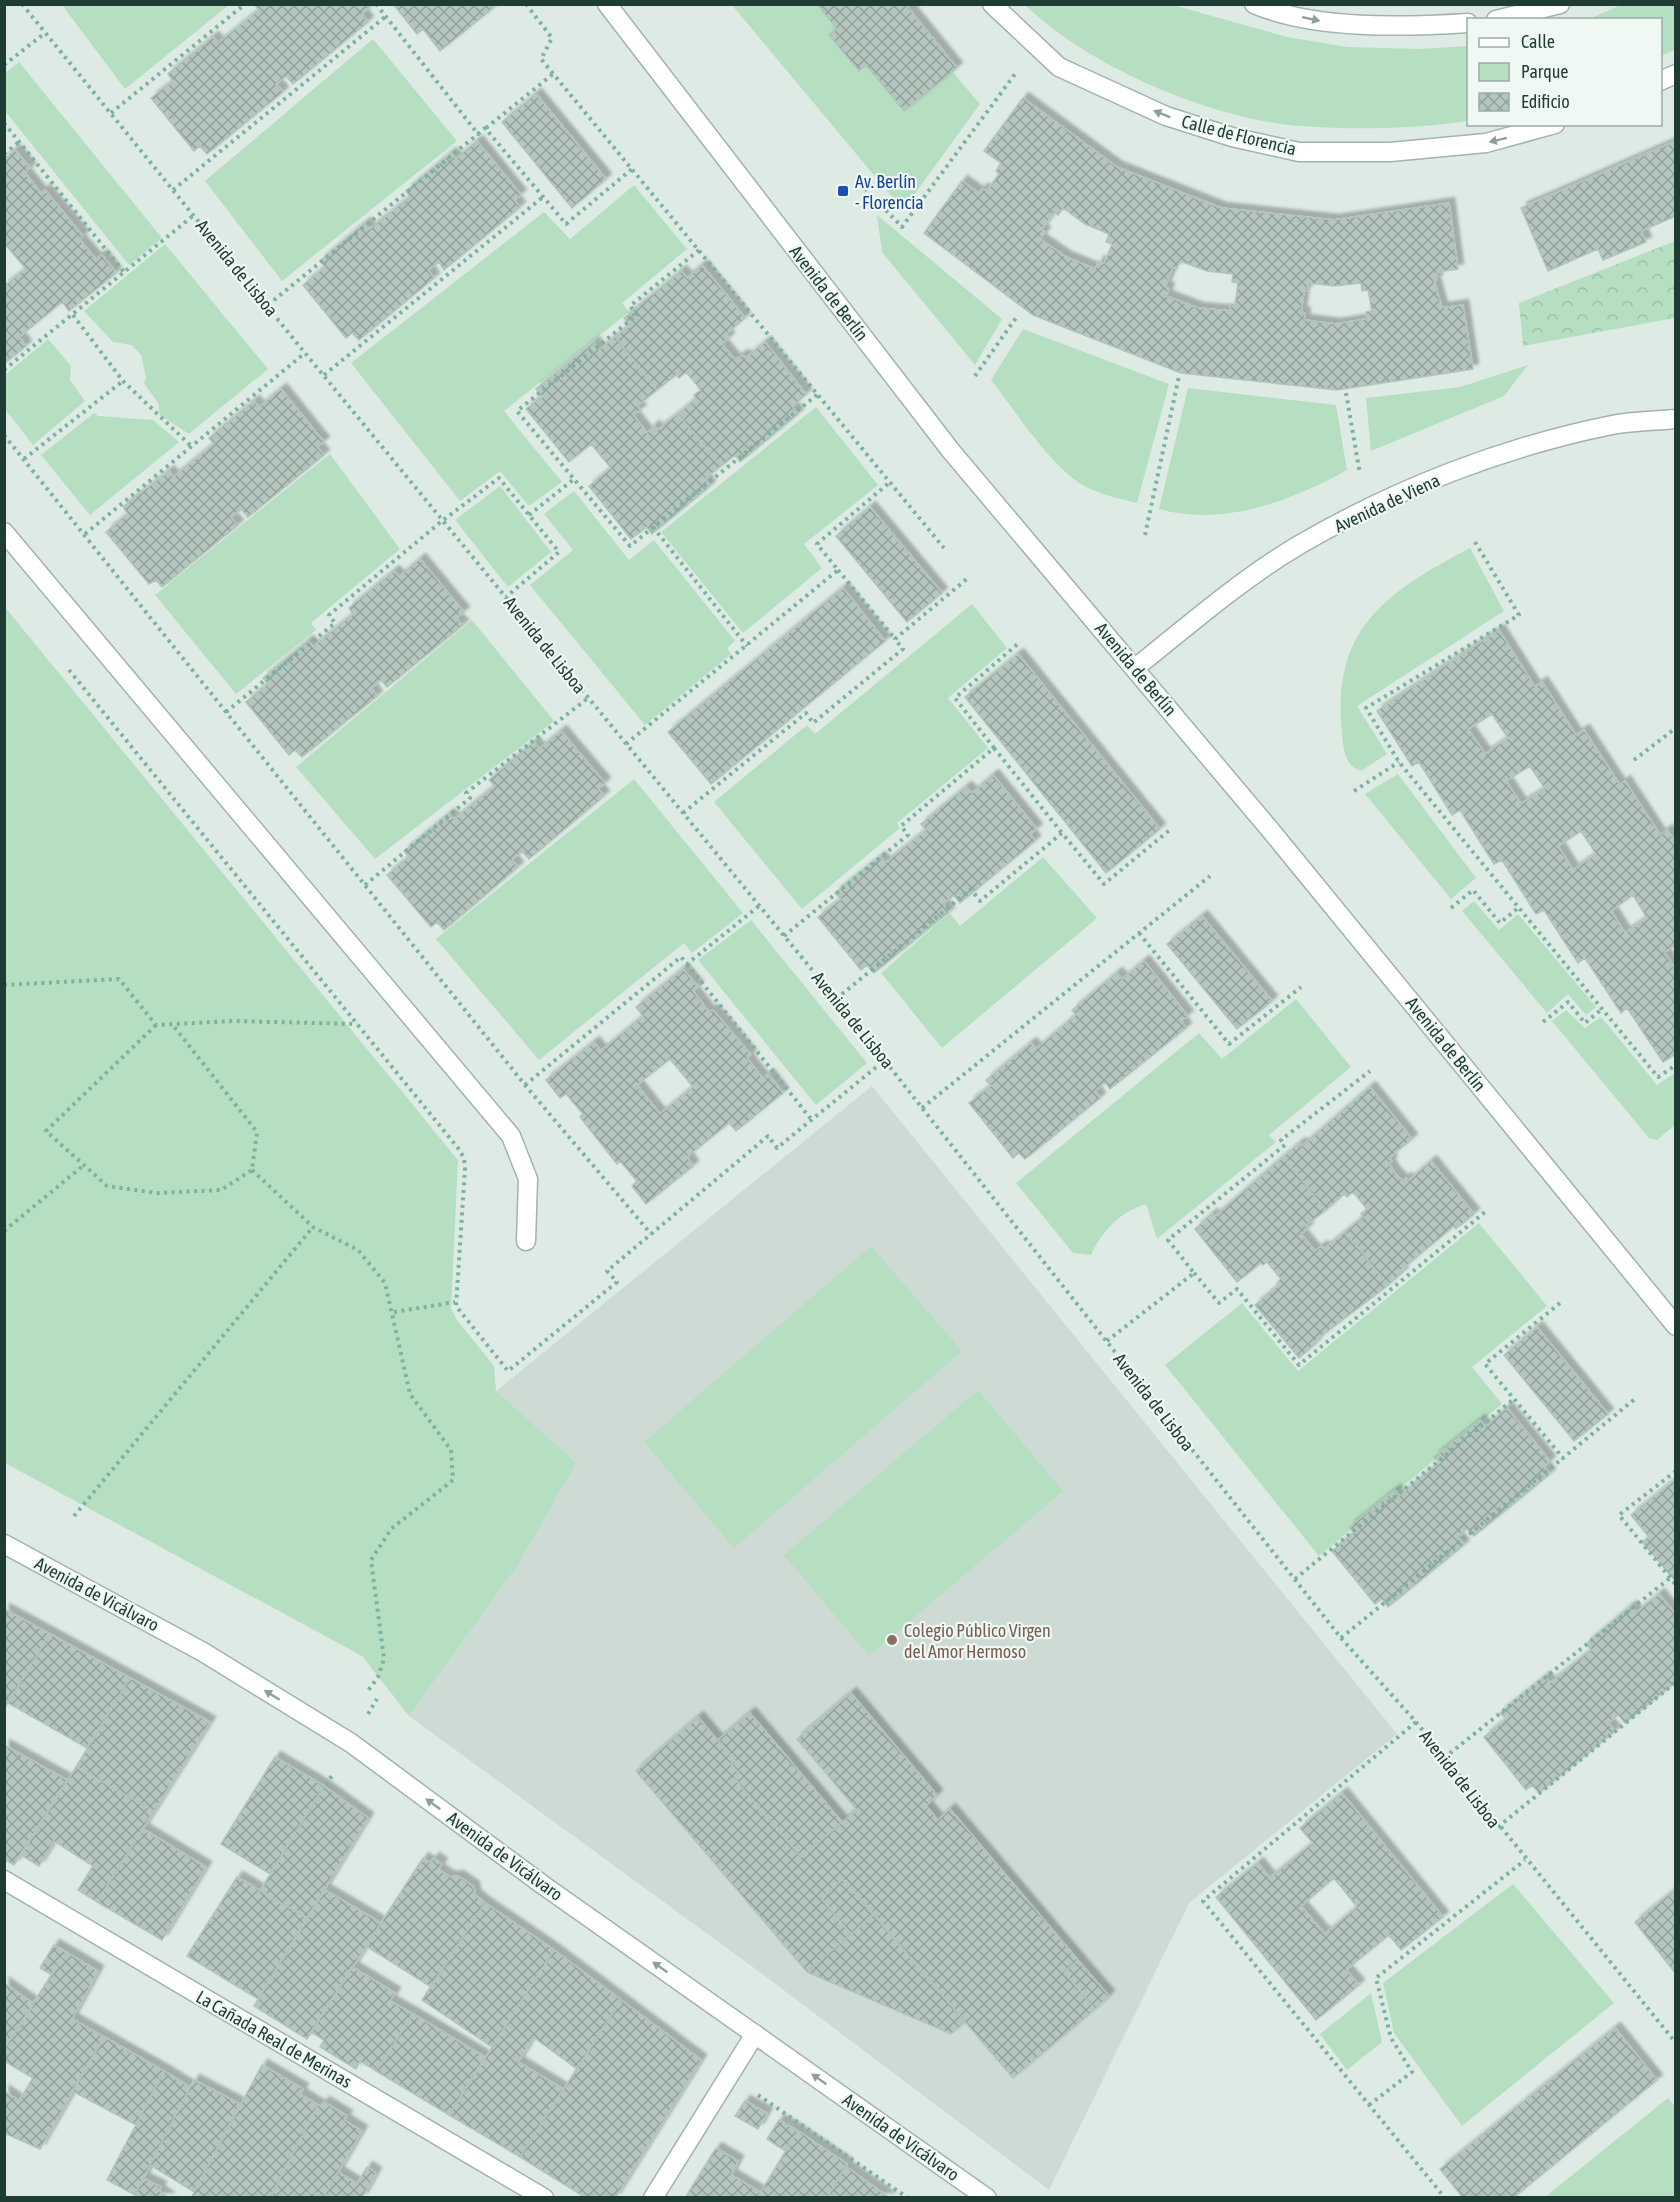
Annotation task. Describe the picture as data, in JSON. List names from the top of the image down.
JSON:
{
  "streets": {
    "street": [
      "Calle de Florencia",
      "Avenida de Berlín",
      "Avenida de Viena",
      "Avenida de Vicálvaro",
      "La Cañada Real de Merinas"
    ],
    "path": ["Avenida de Lisboa"]
  },
  "crossings": [
    ["Avenida de Berlín", "Avenida de Viena"]
  ],
  "one_way": ["Avenida de Vicálvaro"],
  "places": {
    "transit": ["Av. Berlín - Florencia"],
    "other": ["Colegio Público Virgen del Amor Hermoso"]
  },
  "legend": ["Calle", "Parque", "Edificio"]
}
